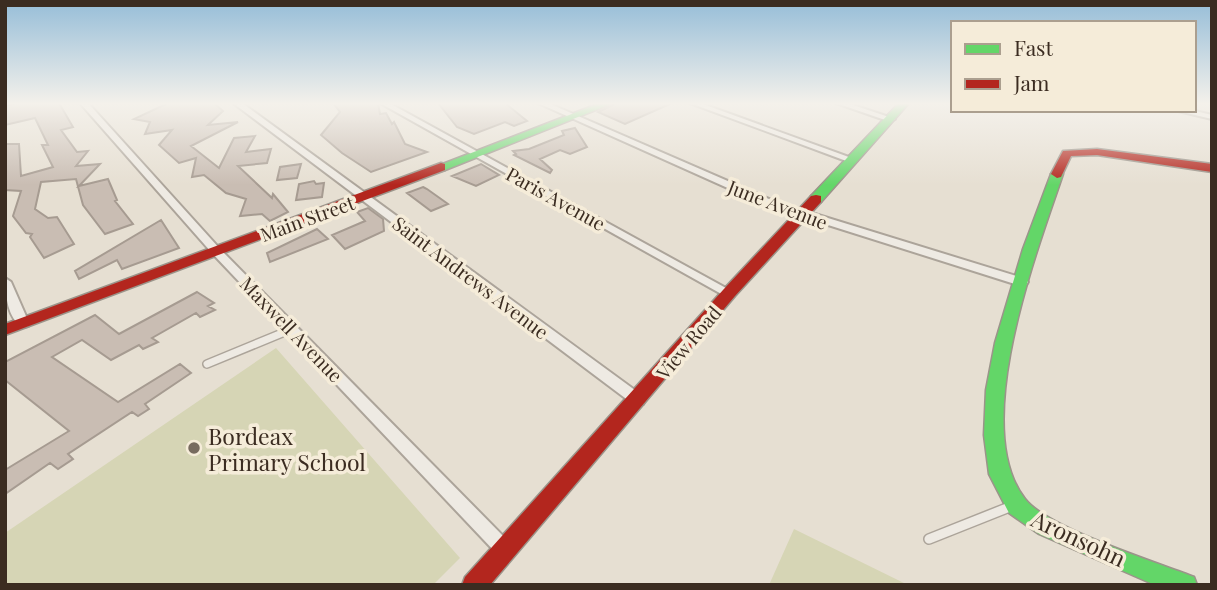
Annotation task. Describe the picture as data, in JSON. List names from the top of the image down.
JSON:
{
  "streets": {
    "street": [
      "Paris Avenue",
      "June Avenue",
      "Main Street",
      "Saint Andrews Avenue",
      "Maxwell Avenue",
      "View Road",
      "Aronsohn"
    ]
  },
  "crossings": [
    ["Paris Avenue", "Main Street"],
    ["Paris Avenue", "View Road"],
    ["June Avenue", "View Road"],
    ["Main Street", "Saint Andrews Avenue"],
    ["Main Street", "Maxwell Avenue"],
    ["Saint Andrews Avenue", "View Road"],
    ["Maxwell Avenue", "View Road"]
  ],
  "places": ["Bordeax Primary School"],
  "legend": ["Fast", "Jam"]
}
